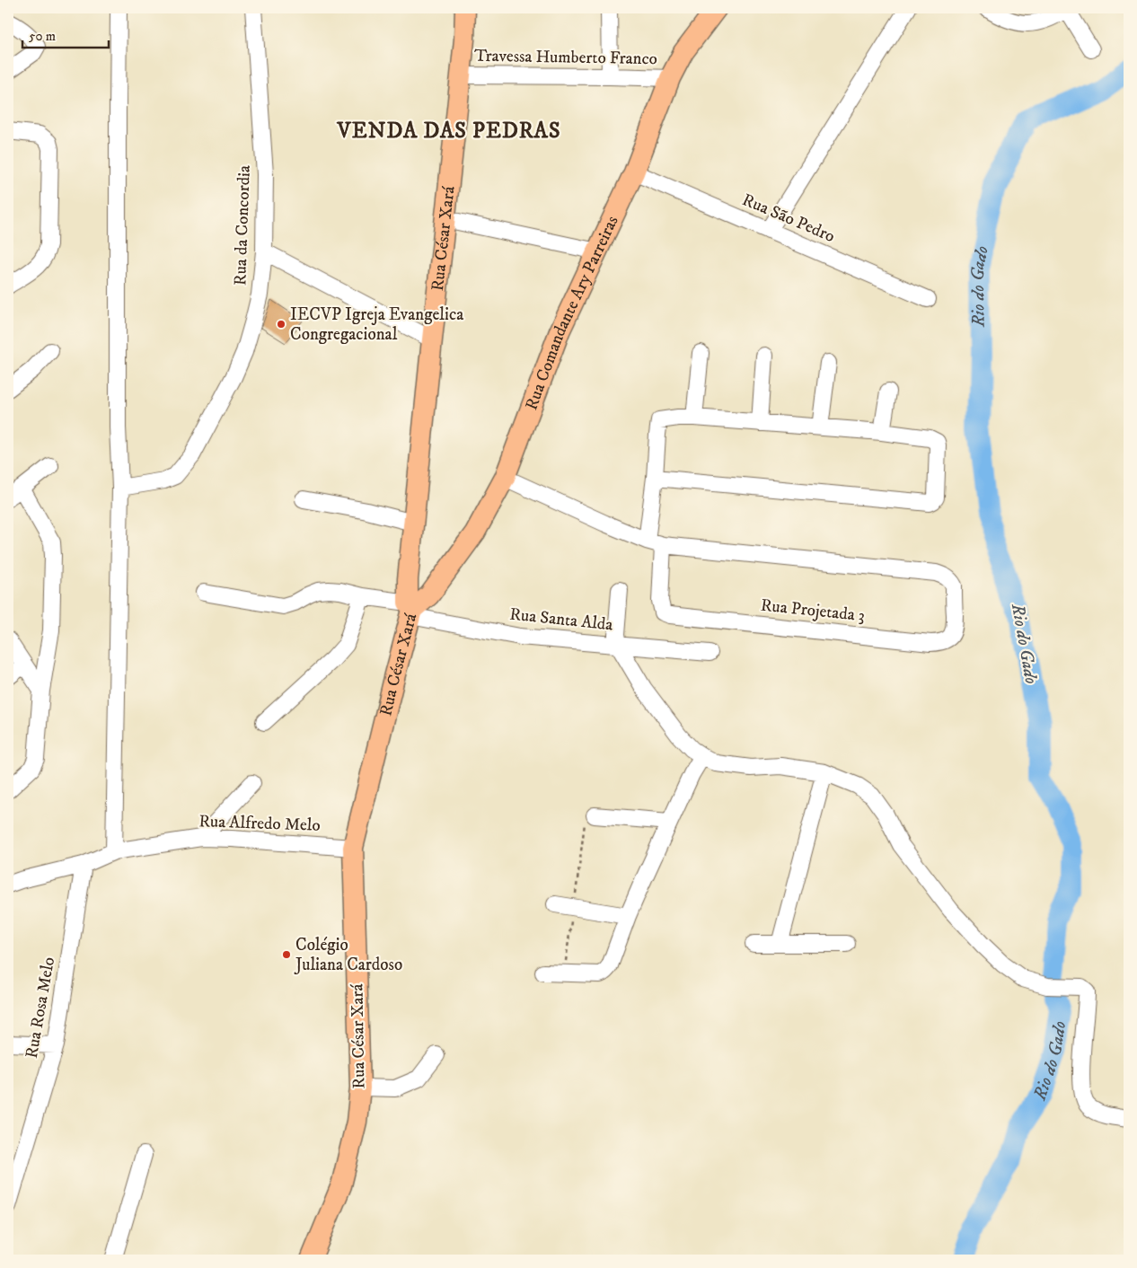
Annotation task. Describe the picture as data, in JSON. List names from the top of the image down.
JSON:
{
  "streets": {
    "main road": ["Rua César Xará", "Rua Comandante Ary Parreiras"],
    "street": [
      "Travessa Humberto Franco",
      "Rua São Pedro",
      "Rua da Concordia",
      "Rua Projetada 3",
      "Rua Santa Alda",
      "Rua Alfredo Melo",
      "Rua Rosa Melo"
    ]
  },
  "crossings": [
    ["Travessa Humberto Franco", "Rua César Xará"],
    ["Travessa Humberto Franco", "Rua Comandante Ary Parreiras"],
    ["Rua São Pedro", "Rua Comandante Ary Parreiras"],
    ["Rua César Xará", "Rua Comandante Ary Parreiras"],
    ["Rua César Xará", "Rua Santa Alda"],
    ["Rua César Xará", "Rua Alfredo Melo"],
    ["Rua Comandante Ary Parreiras", "Rua Santa Alda"],
    ["Rua Alfredo Melo", "Rua Rosa Melo"]
  ],
  "districts": ["VENDA DAS PEDRAS"],
  "water": ["Rio do Gado"],
  "places": ["IECVP Igreja Evangelica Congregacional", "Colégio Juliana Cardoso"],
  "scale_bar": "50 m"
}
